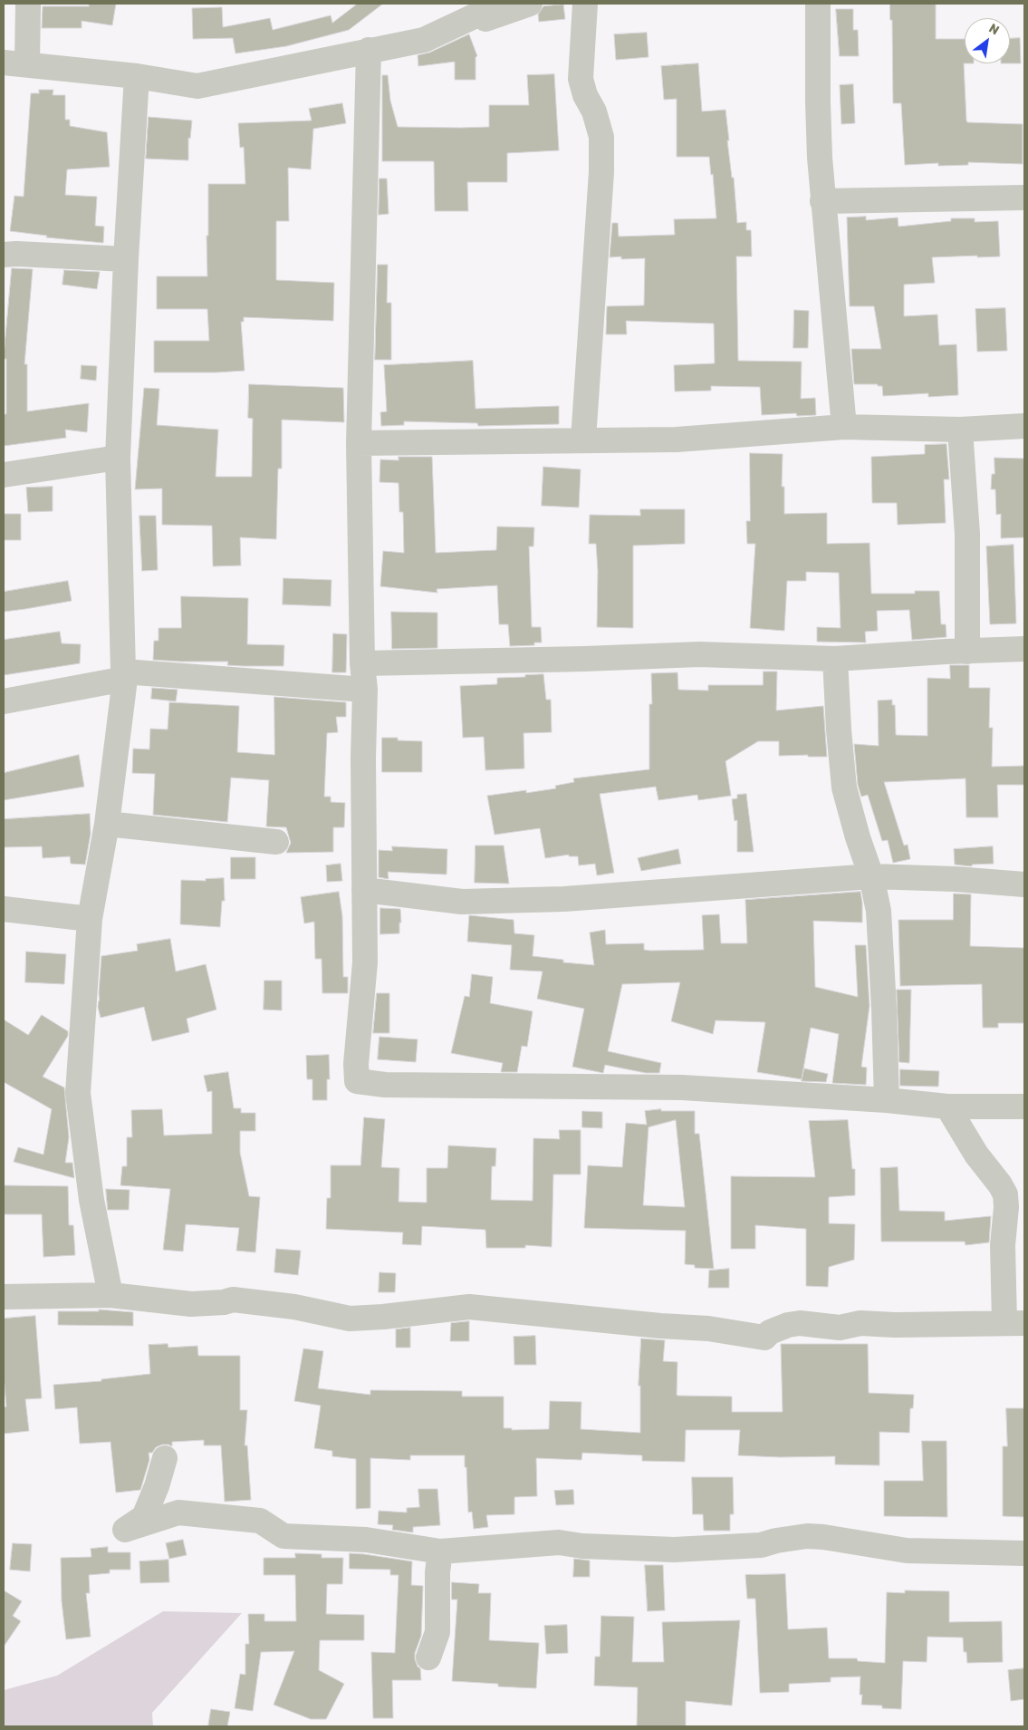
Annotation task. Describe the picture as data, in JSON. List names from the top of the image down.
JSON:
{
  "north": "top right"
}
